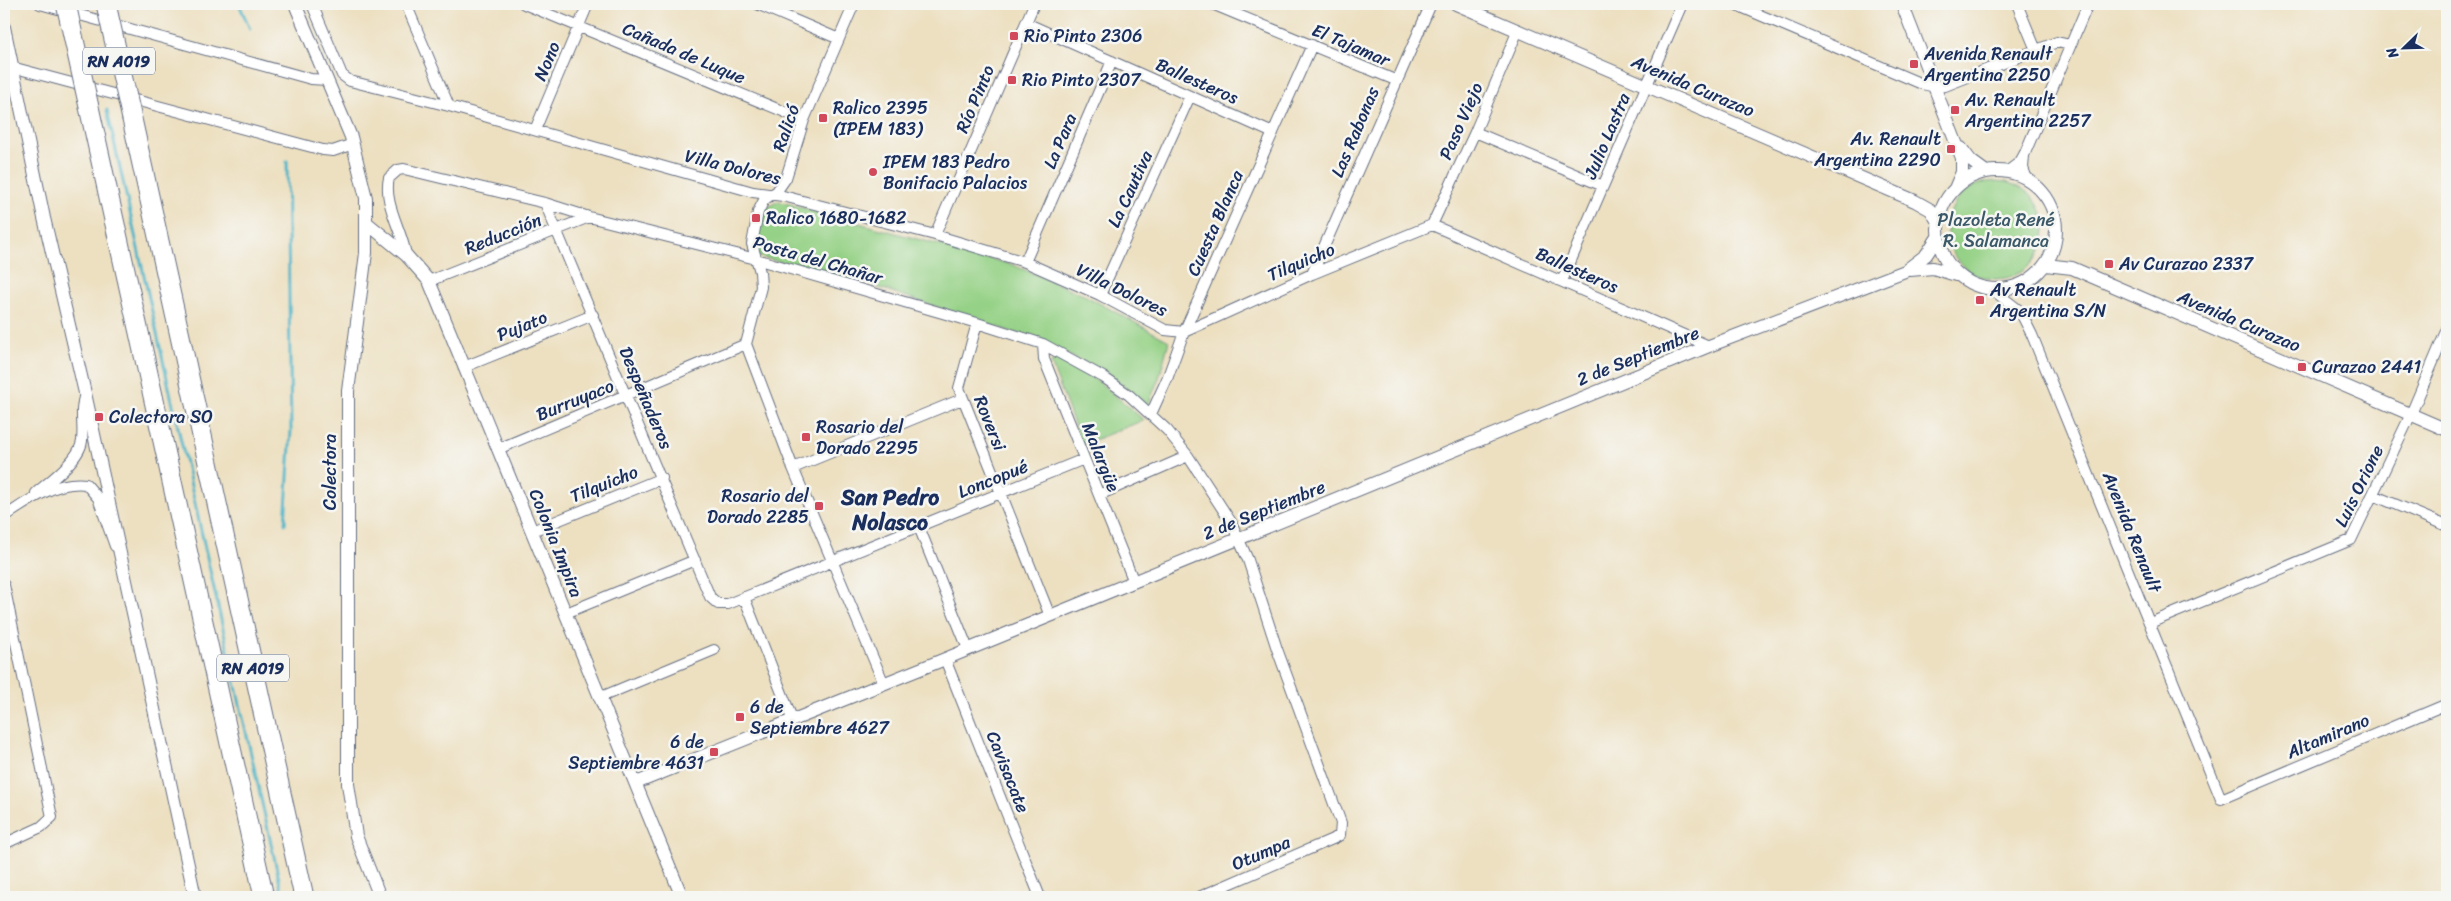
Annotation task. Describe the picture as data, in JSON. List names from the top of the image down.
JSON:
{
  "streets": {
    "highway": ["RN A019"],
    "street": [
      "El Tajamar",
      "Cañada de Luque",
      "Nono",
      "Ballesteros",
      "Avenida Curazao",
      "Río Pinto",
      "Paso Viejo",
      "Ralicó",
      "Las Rabonas",
      "Julio Lastra",
      "La Para",
      "Villa Dolores",
      "La Cautiva",
      "Cuesta Blanca",
      "Reducción",
      "Posta del Chañar",
      "Tilquicho",
      "Pujato",
      "2 de Septiembre",
      "Despeñaderos",
      "Burruyaco",
      "Roversi",
      "Malargüe",
      "Colectora",
      "Loncopué",
      "Luis Orione",
      "Avenida Renault",
      "Colonia Impira",
      "Altamirano",
      "Cavisacate",
      "Otumpa"
    ]
  },
  "crossings": [
    ["El Tajamar", "Las Rabonas"],
    ["El Tajamar", "Cuesta Blanca"],
    ["Cañada de Luque", "Nono"],
    ["Cañada de Luque", "Ralicó"],
    ["Nono", "Villa Dolores"],
    ["Ballesteros", "Río Pinto"],
    ["Ballesteros", "Paso Viejo"],
    ["Ballesteros", "Julio Lastra"],
    ["Ballesteros", "La Para"],
    ["Ballesteros", "La Cautiva"],
    ["Ballesteros", "Cuesta Blanca"],
    ["Ballesteros", "Tilquicho"],
    ["Ballesteros", "2 de Septiembre"],
    ["Avenida Curazao", "Paso Viejo"],
    ["Avenida Curazao", "Julio Lastra"],
    ["Avenida Curazao", "2 de Septiembre"],
    ["Avenida Curazao", "Luis Orione"],
    ["Avenida Curazao", "Avenida Renault"],
    ["Río Pinto", "Villa Dolores"],
    ["Paso Viejo", "Tilquicho"],
    ["Ralicó", "Villa Dolores"],
    ["Ralicó", "Posta del Chañar"],
    ["Ralicó", "Burruyaco"],
    ["Las Rabonas", "Tilquicho"],
    ["La Para", "Villa Dolores"],
    ["Villa Dolores", "La Cautiva"],
    ["Villa Dolores", "Cuesta Blanca"],
    ["Villa Dolores", "Tilquicho"],
    ["Cuesta Blanca", "Posta del Chañar"],
    ["Cuesta Blanca", "Tilquicho"],
    ["Reducción", "Posta del Chañar"],
    ["Reducción", "Despeñaderos"],
    ["Reducción", "Colonia Impira"],
    ["Posta del Chañar", "2 de Septiembre"],
    ["Posta del Chañar", "Despeñaderos"],
    ["Posta del Chañar", "Roversi"],
    ["Posta del Chañar", "Malargüe"],
    ["Posta del Chañar", "Colonia Impira"],
    ["Posta del Chañar", "Otumpa"],
    ["Tilquicho", "Despeñaderos"],
    ["Tilquicho", "Colonia Impira"],
    ["Pujato", "Despeñaderos"],
    ["Pujato", "Colonia Impira"],
    ["2 de Septiembre", "Roversi"],
    ["2 de Septiembre", "Malargüe"],
    ["2 de Septiembre", "Avenida Renault"],
    ["2 de Septiembre", "Colonia Impira"],
    ["2 de Septiembre", "Cavisacate"],
    ["Despeñaderos", "Burruyaco"],
    ["Despeñaderos", "Loncopué"],
    ["Burruyaco", "Colonia Impira"],
    ["Roversi", "Loncopué"],
    ["Malargüe", "Loncopué"],
    ["Colectora", "Colonia Impira"],
    ["Luis Orione", "Avenida Renault"],
    ["Avenida Renault", "Altamirano"]
  ],
  "districts": ["San Pedro Nolasco"],
  "parks": ["Plazoleta René R. Salamanca"],
  "places": {
    "transit": [
      "Rio Pinto 2306",
      "Avenida Renault Argentina 2250",
      "Rio Pinto 2307",
      "Av. Renault Argentina 2257",
      "Ralico 2395 (IPEM 183)",
      "Av. Renault Argentina 2290",
      "Ralico 1680-1682",
      "Av Curazao 2337",
      "Av Renault Argentina S/N",
      "Curazao 2441",
      "Colectora SO",
      "Rosario del Dorado 2295",
      "Rosario del Dorado 2285",
      "6 de Septiembre 4627",
      "6 de Septiembre 4631"
    ],
    "other": ["IPEM 183 Pedro Bonifacio Palacios"]
  },
  "north": "bottom left"
}
